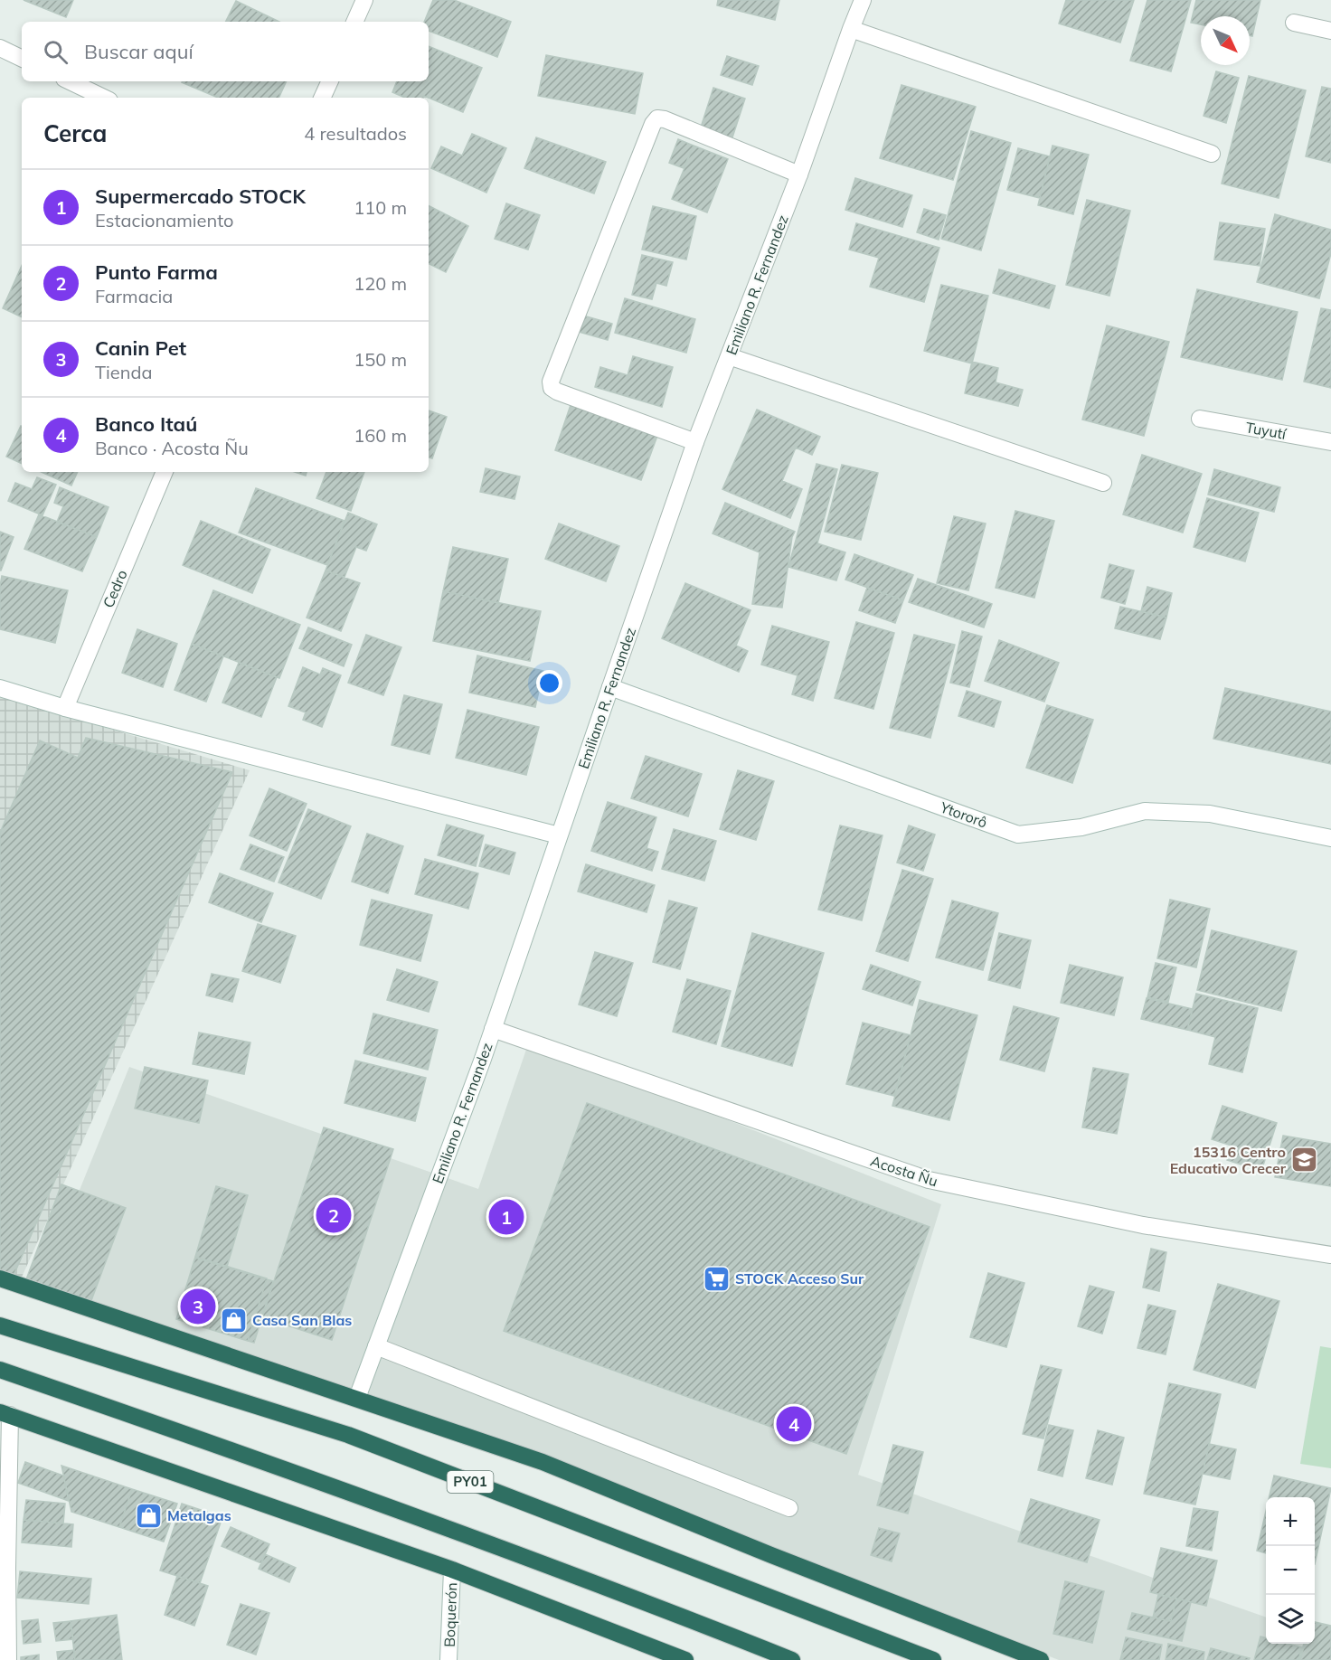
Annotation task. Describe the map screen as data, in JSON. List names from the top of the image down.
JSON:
{
  "streets": {
    "highway": ["PY01"],
    "street": [
      "Emiliano R. Fernandez",
      "Tuyutí",
      "Cedro",
      "Ytororô",
      "Acosta Ñu",
      "Boquerón"
    ]
  },
  "crossings": [
    ["Emiliano R. Fernandez", "Ytororô"],
    ["Emiliano R. Fernandez", "Acosta Ñu"]
  ],
  "places": {
    "school or university": ["15316 Centro Educativo Crecer"],
    "supermarket": ["STOCK Acceso Sur"],
    "shop": ["Casa San Blas", "Metalgas"]
  },
  "north": "bottom right",
  "page": {
    "search": "Buscar aquí",
    "heading": ["Cerca", "4 resultados"],
    "list": [
      {
        "mark": "1",
        "name": "Supermercado STOCK",
        "note": "Estacionamiento",
        "value": "110 m"
      },
      {
        "mark": "2",
        "name": "Punto Farma",
        "note": "Farmacia",
        "value": "120 m"
      },
      {
        "mark": "3",
        "name": "Canin Pet",
        "note": "Tienda",
        "value": "150 m"
      },
      {
        "mark": "4",
        "name": "Banco Itaú",
        "note": "Banco · Acosta Ñu",
        "value": "160 m"
      }
    ],
    "pins": [
      "2",
      "1",
      "3",
      "4"
    ],
    "map_buttons": ["+", "−"]
  }
}
